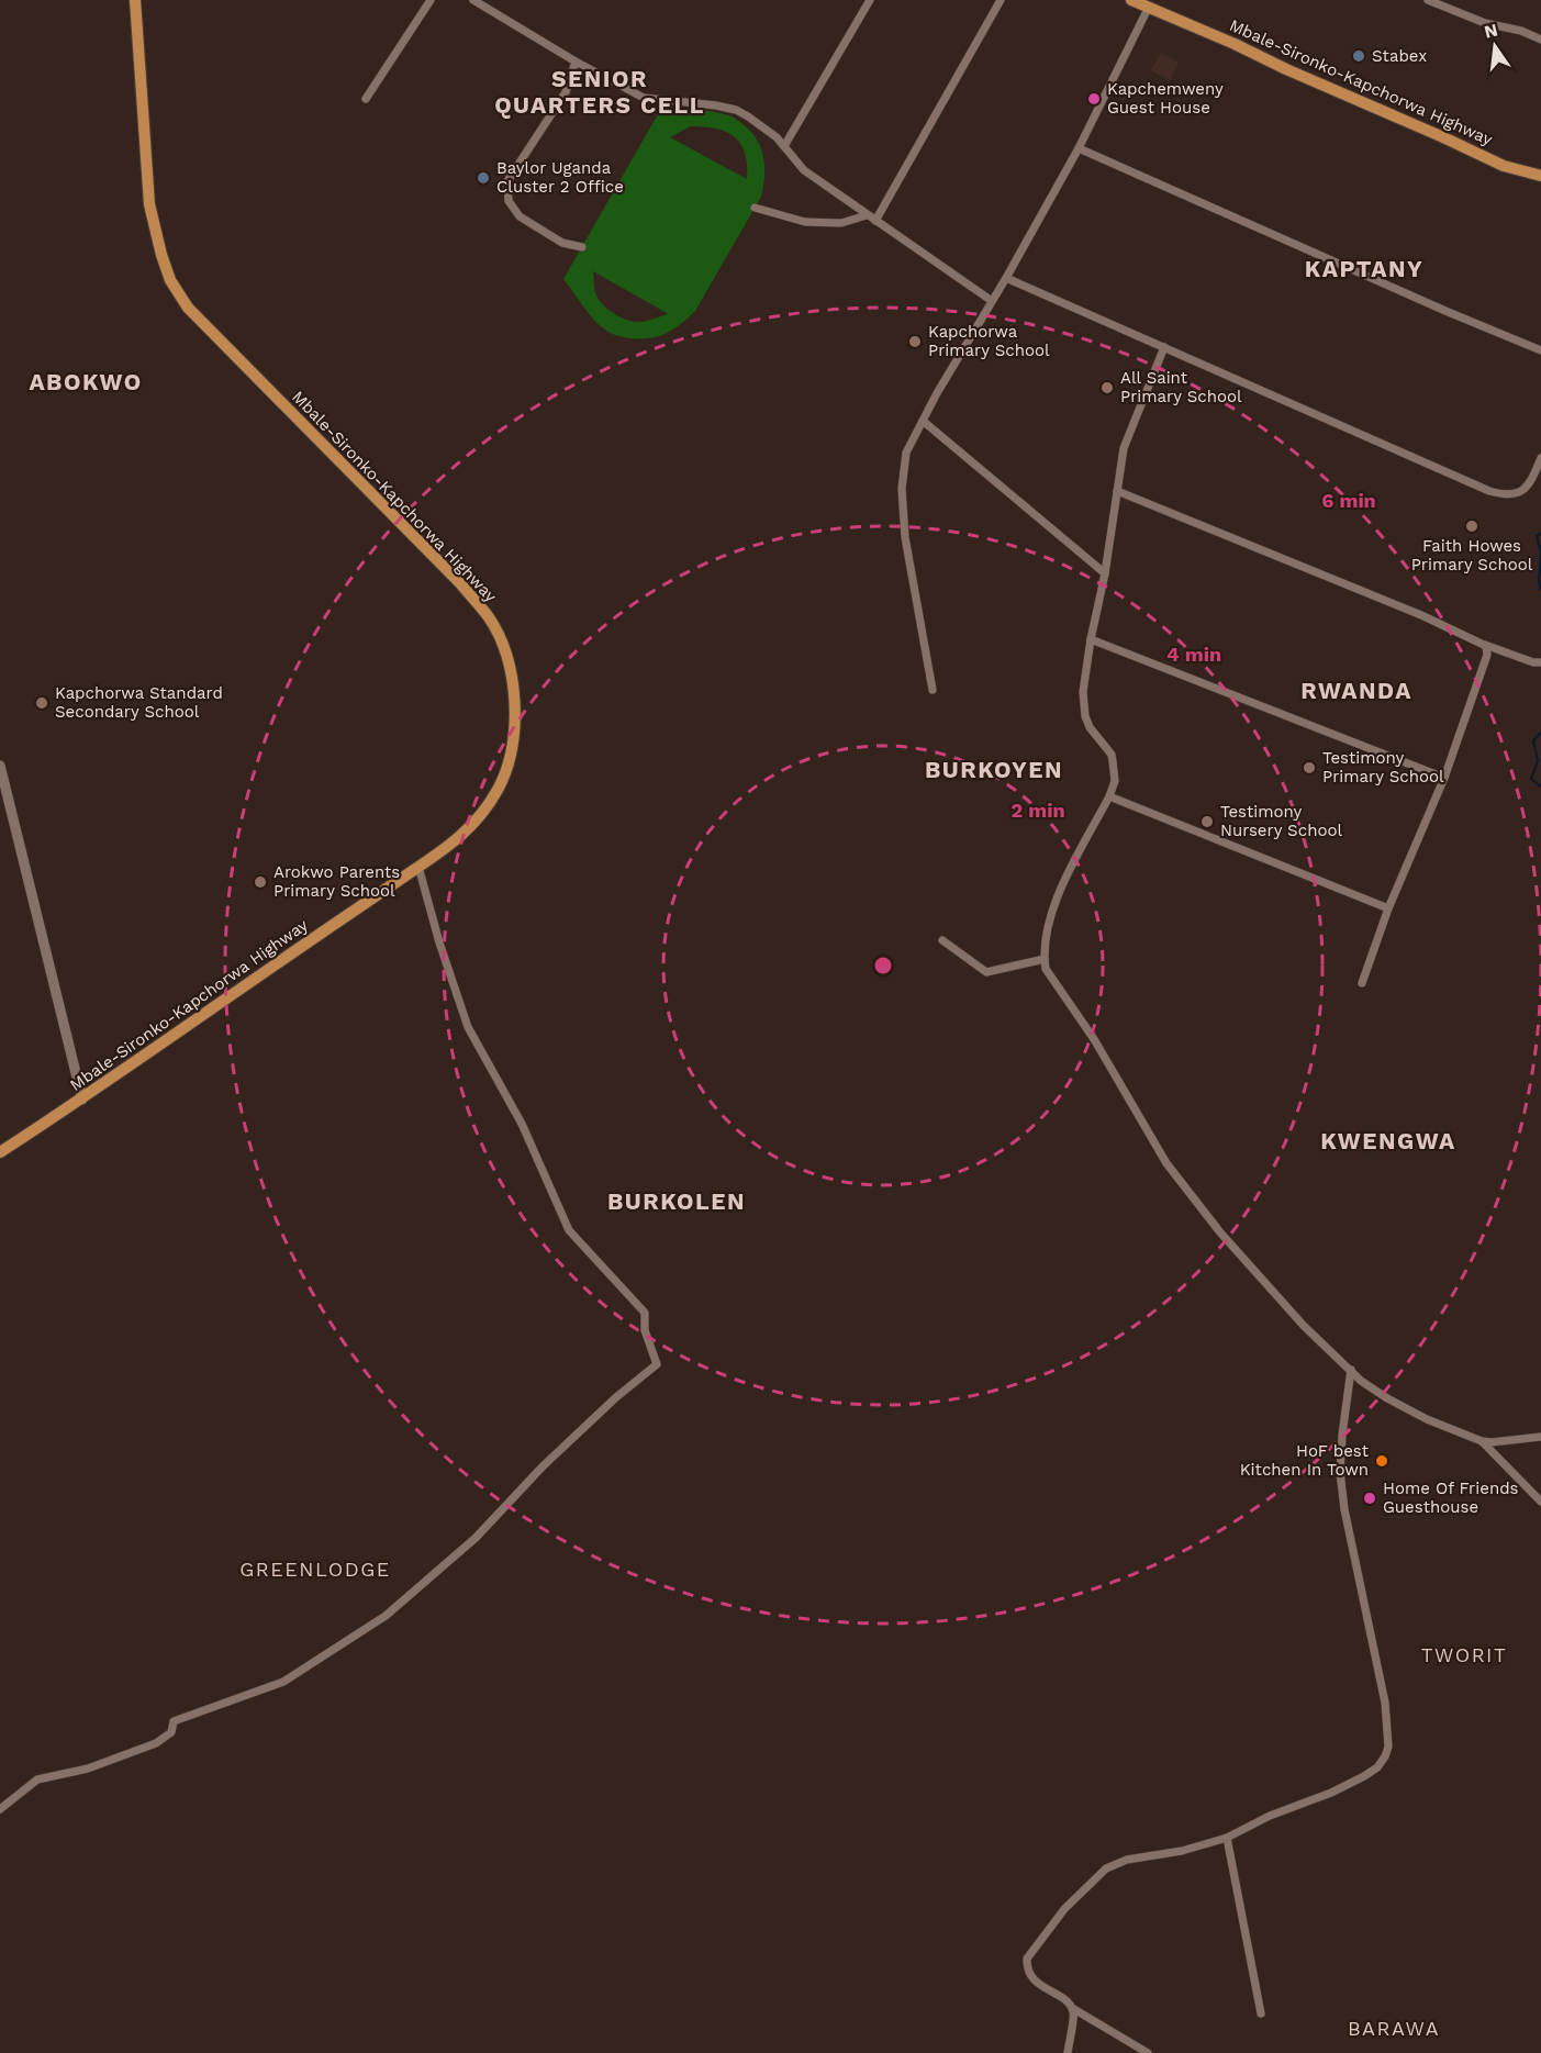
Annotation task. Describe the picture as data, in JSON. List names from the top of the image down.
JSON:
{
  "streets": {
    "main road": ["Mbale-Sironko-Kapchorwa Highway"]
  },
  "districts": [
    "SENIOR QUARTERS CELL",
    "KAPTANY",
    "ABOKWO",
    "RWANDA",
    "BURKOYEN",
    "KWENGWA",
    "BURKOLEN",
    "GREENLODGE",
    "TWORIT",
    "BARAWA"
  ],
  "places": [
    "Stabex",
    "Kapchemweny Guest House",
    "Baylor Uganda Cluster 2 Office",
    "Kapchorwa Primary School",
    "All Saint Primary School",
    "Faith Howes Primary School",
    "Kapchorwa Standard Secondary School",
    "Testimony Primary School",
    "Testimony Nursery School",
    "Arokwo Parents Primary School",
    "HoF best Kitchen In Town",
    "Home Of Friends Guesthouse"
  ],
  "north": "top",
  "rings": ["6 min", "4 min", "2 min"]
}
